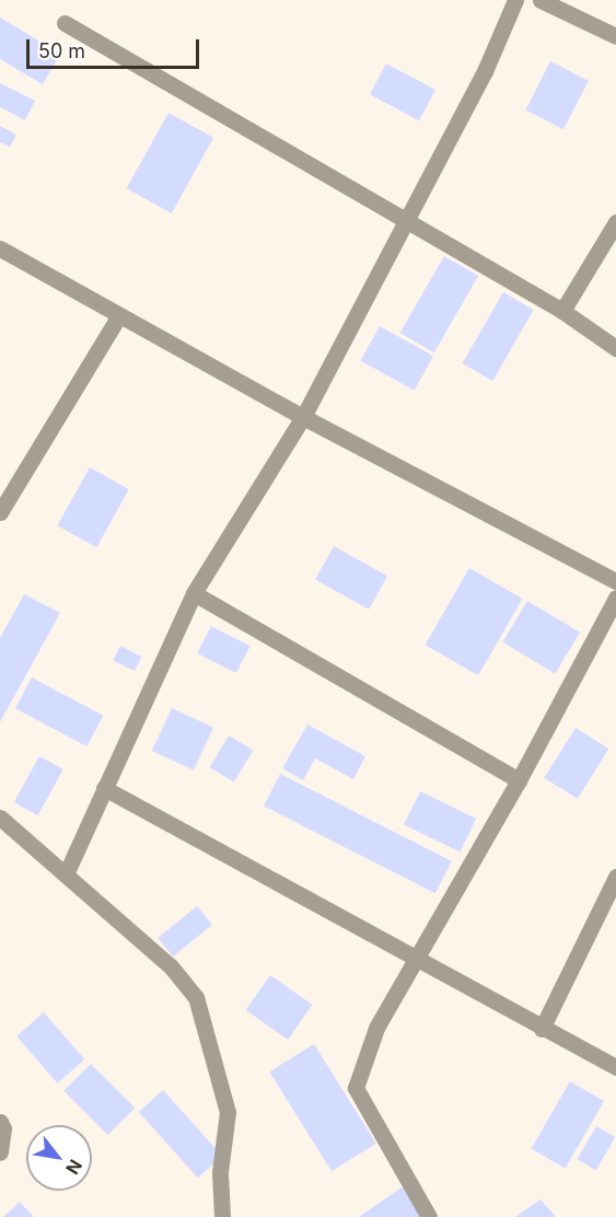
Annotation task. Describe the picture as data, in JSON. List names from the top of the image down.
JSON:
{
  "scale_bar": "50 m",
  "north": "bottom right"
}
